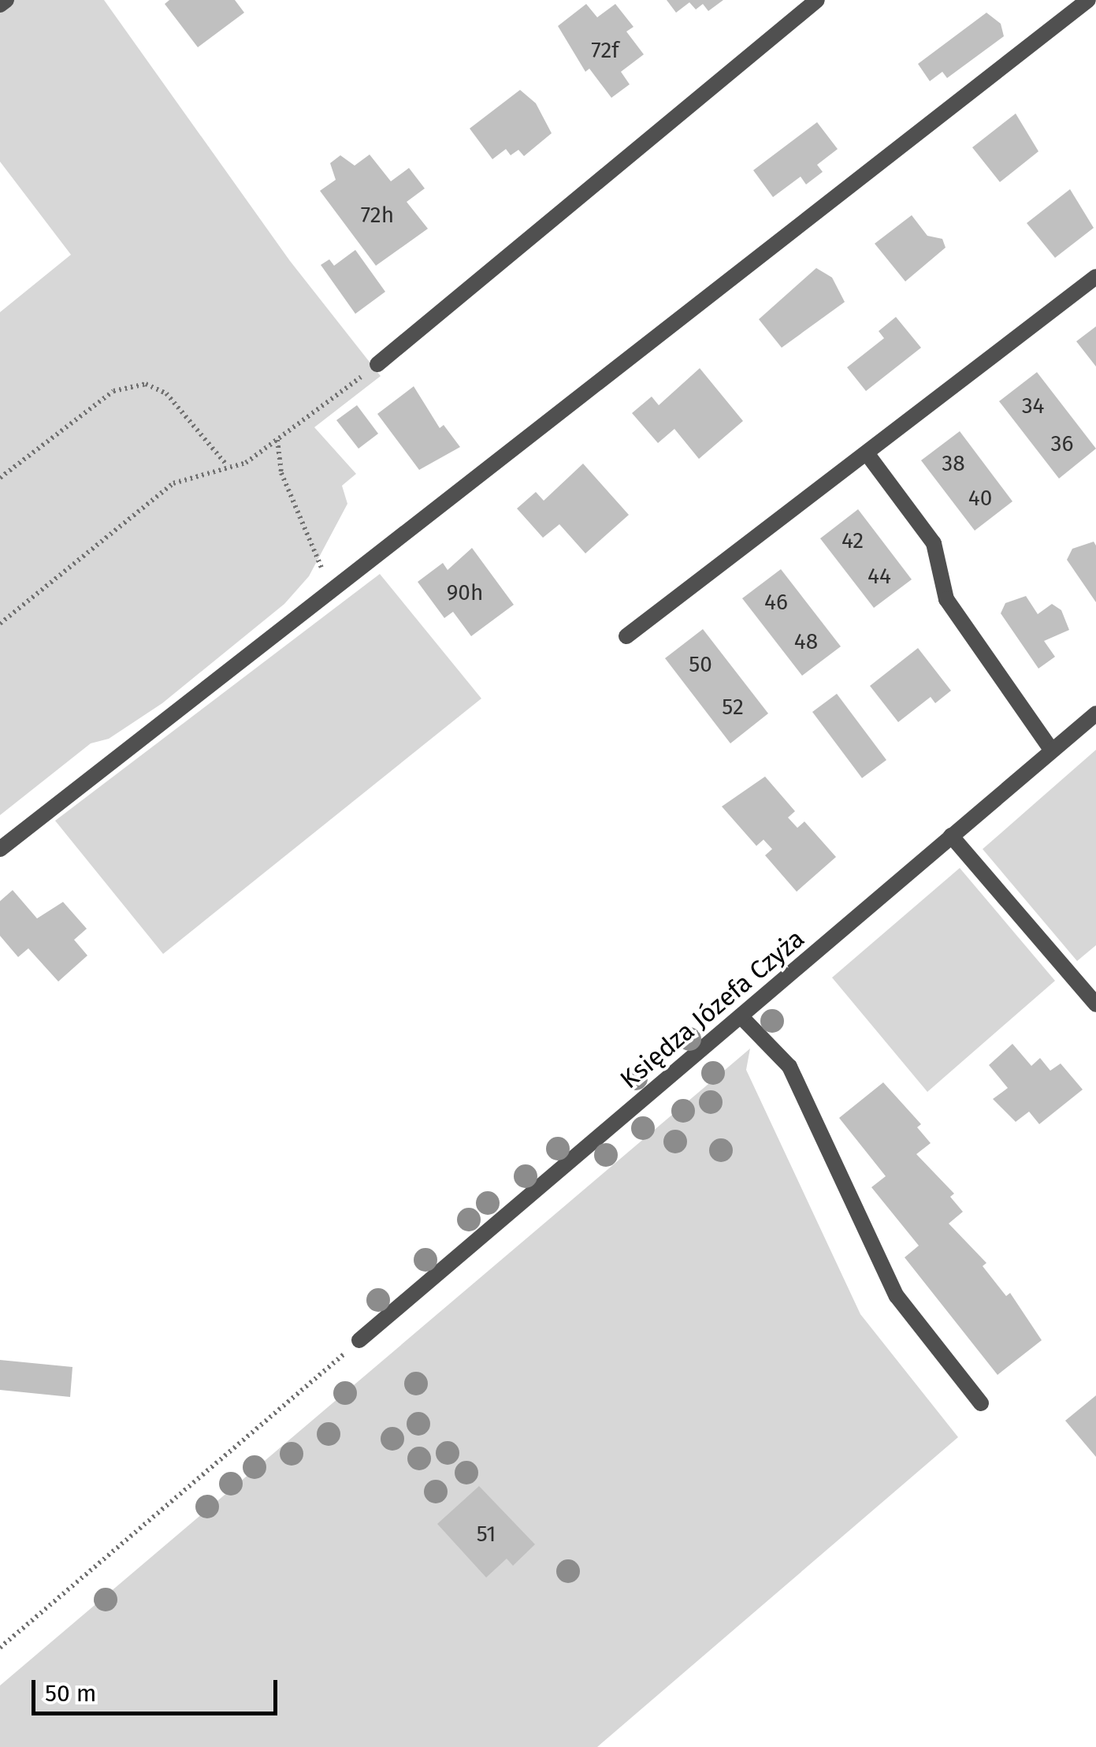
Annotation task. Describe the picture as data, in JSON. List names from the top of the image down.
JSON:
{
  "streets": {
    "street": ["Księdza Józefa Czyża"]
  },
  "house_numbers": [
    "72f",
    "72h",
    "34",
    "36",
    "38",
    "40",
    "42",
    "44",
    "90h",
    "46",
    "48",
    "50",
    "52",
    "51"
  ],
  "scale_bar": "50 m"
}
